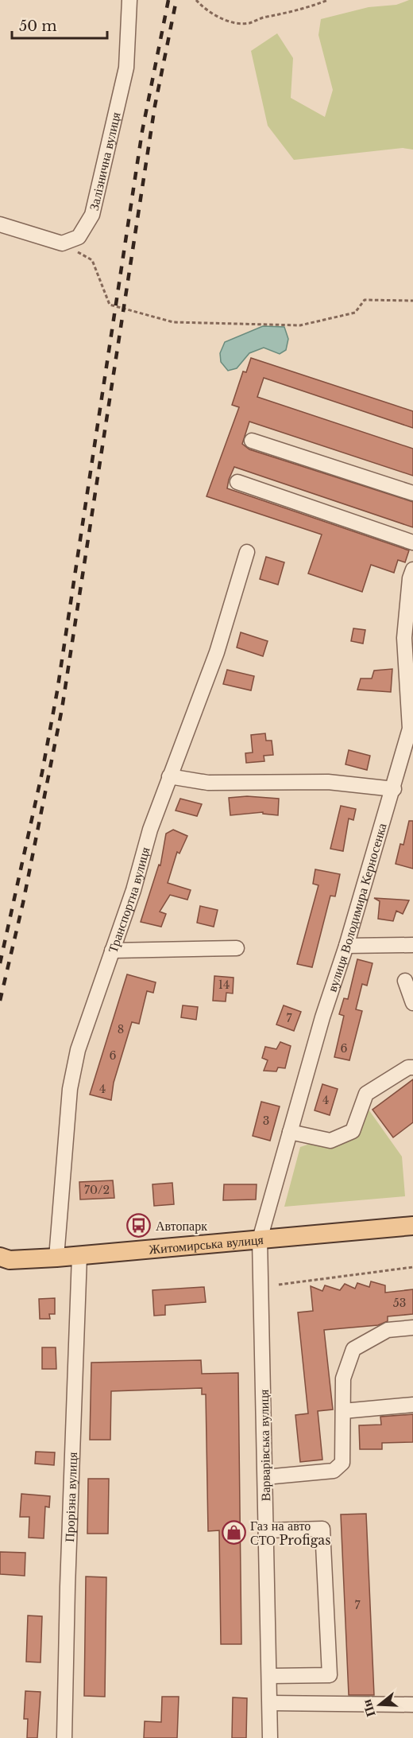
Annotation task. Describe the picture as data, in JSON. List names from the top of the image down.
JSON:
{
  "streets": {
    "main road": ["Житомирська вулиця"],
    "street": [
      "Залізнична вулиця",
      "Транспортна вулиця",
      "вулиця Володимира Керносенка",
      "Варварівська вулиця",
      "Прорізна вулиця"
    ]
  },
  "crossings": [
    ["Транспортна вулиця", "Житомирська вулиця"],
    ["вулиця Володимира Керносенка", "Житомирська вулиця"],
    ["вулиця Володимира Керносенка", "Варварівська вулиця"],
    ["Житомирська вулиця", "Варварівська вулиця"],
    ["Житомирська вулиця", "Прорізна вулиця"]
  ],
  "places": {
    "bus stop": ["Автопарк"],
    "shop": ["Газ на авто СТО Profigas"]
  },
  "house_numbers": [
    "14",
    "7",
    "8",
    "6",
    "6",
    "4",
    "4",
    "3",
    "70/2",
    "53",
    "7"
  ],
  "scale_bar": "50 m",
  "north": "left"
}
